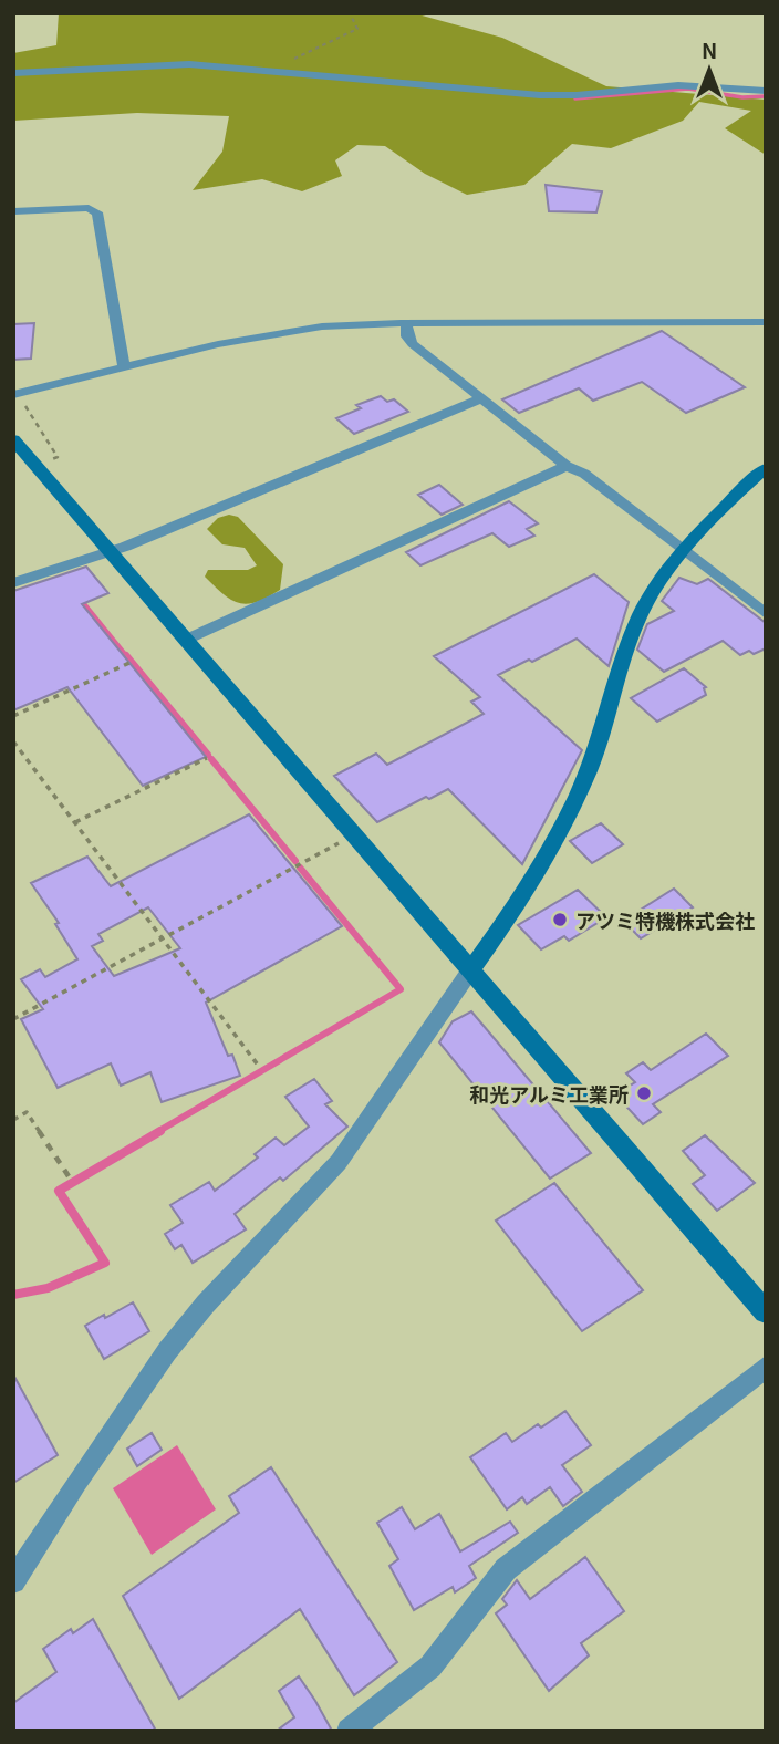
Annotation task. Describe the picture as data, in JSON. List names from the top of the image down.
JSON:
{
  "places": ["アツミ特機株式会社", "和光アルミ工業所"],
  "north": "top"
}
